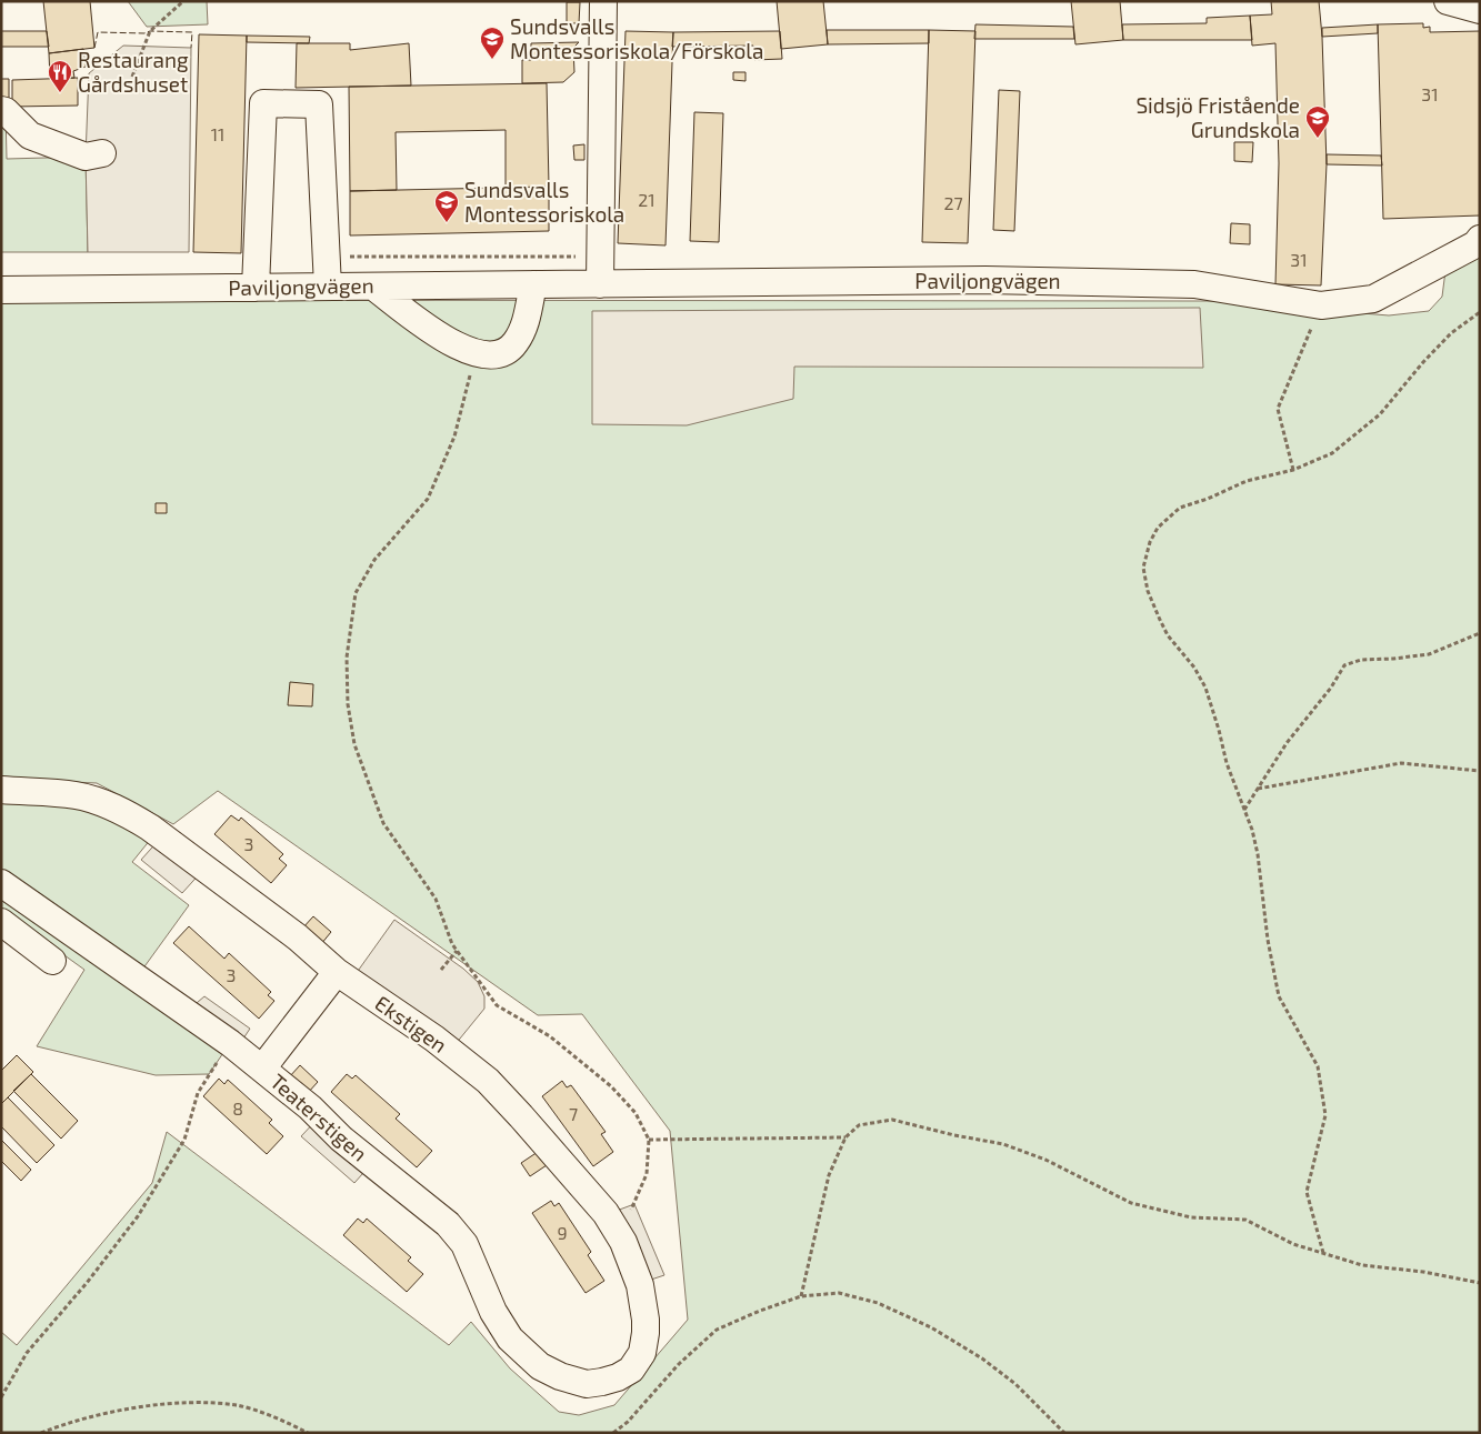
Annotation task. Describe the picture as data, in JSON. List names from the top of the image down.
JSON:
{
  "streets": {
    "street": ["Paviljongvägen", "Ekstigen", "Teaterstigen"]
  },
  "crossings": [
    ["Ekstigen", "Teaterstigen"]
  ],
  "places": {
    "school or university": ["Sundsvalls Montessoriskola/Förskola", "Sidsjö Fristående Grundskola", "Sundsvalls Montessoriskola"],
    "restaurant": ["Restaurang Gårdshuset"]
  },
  "house_numbers": [
    "31",
    "11",
    "21",
    "27",
    "31",
    "3",
    "3",
    "8",
    "7",
    "9"
  ]
}
